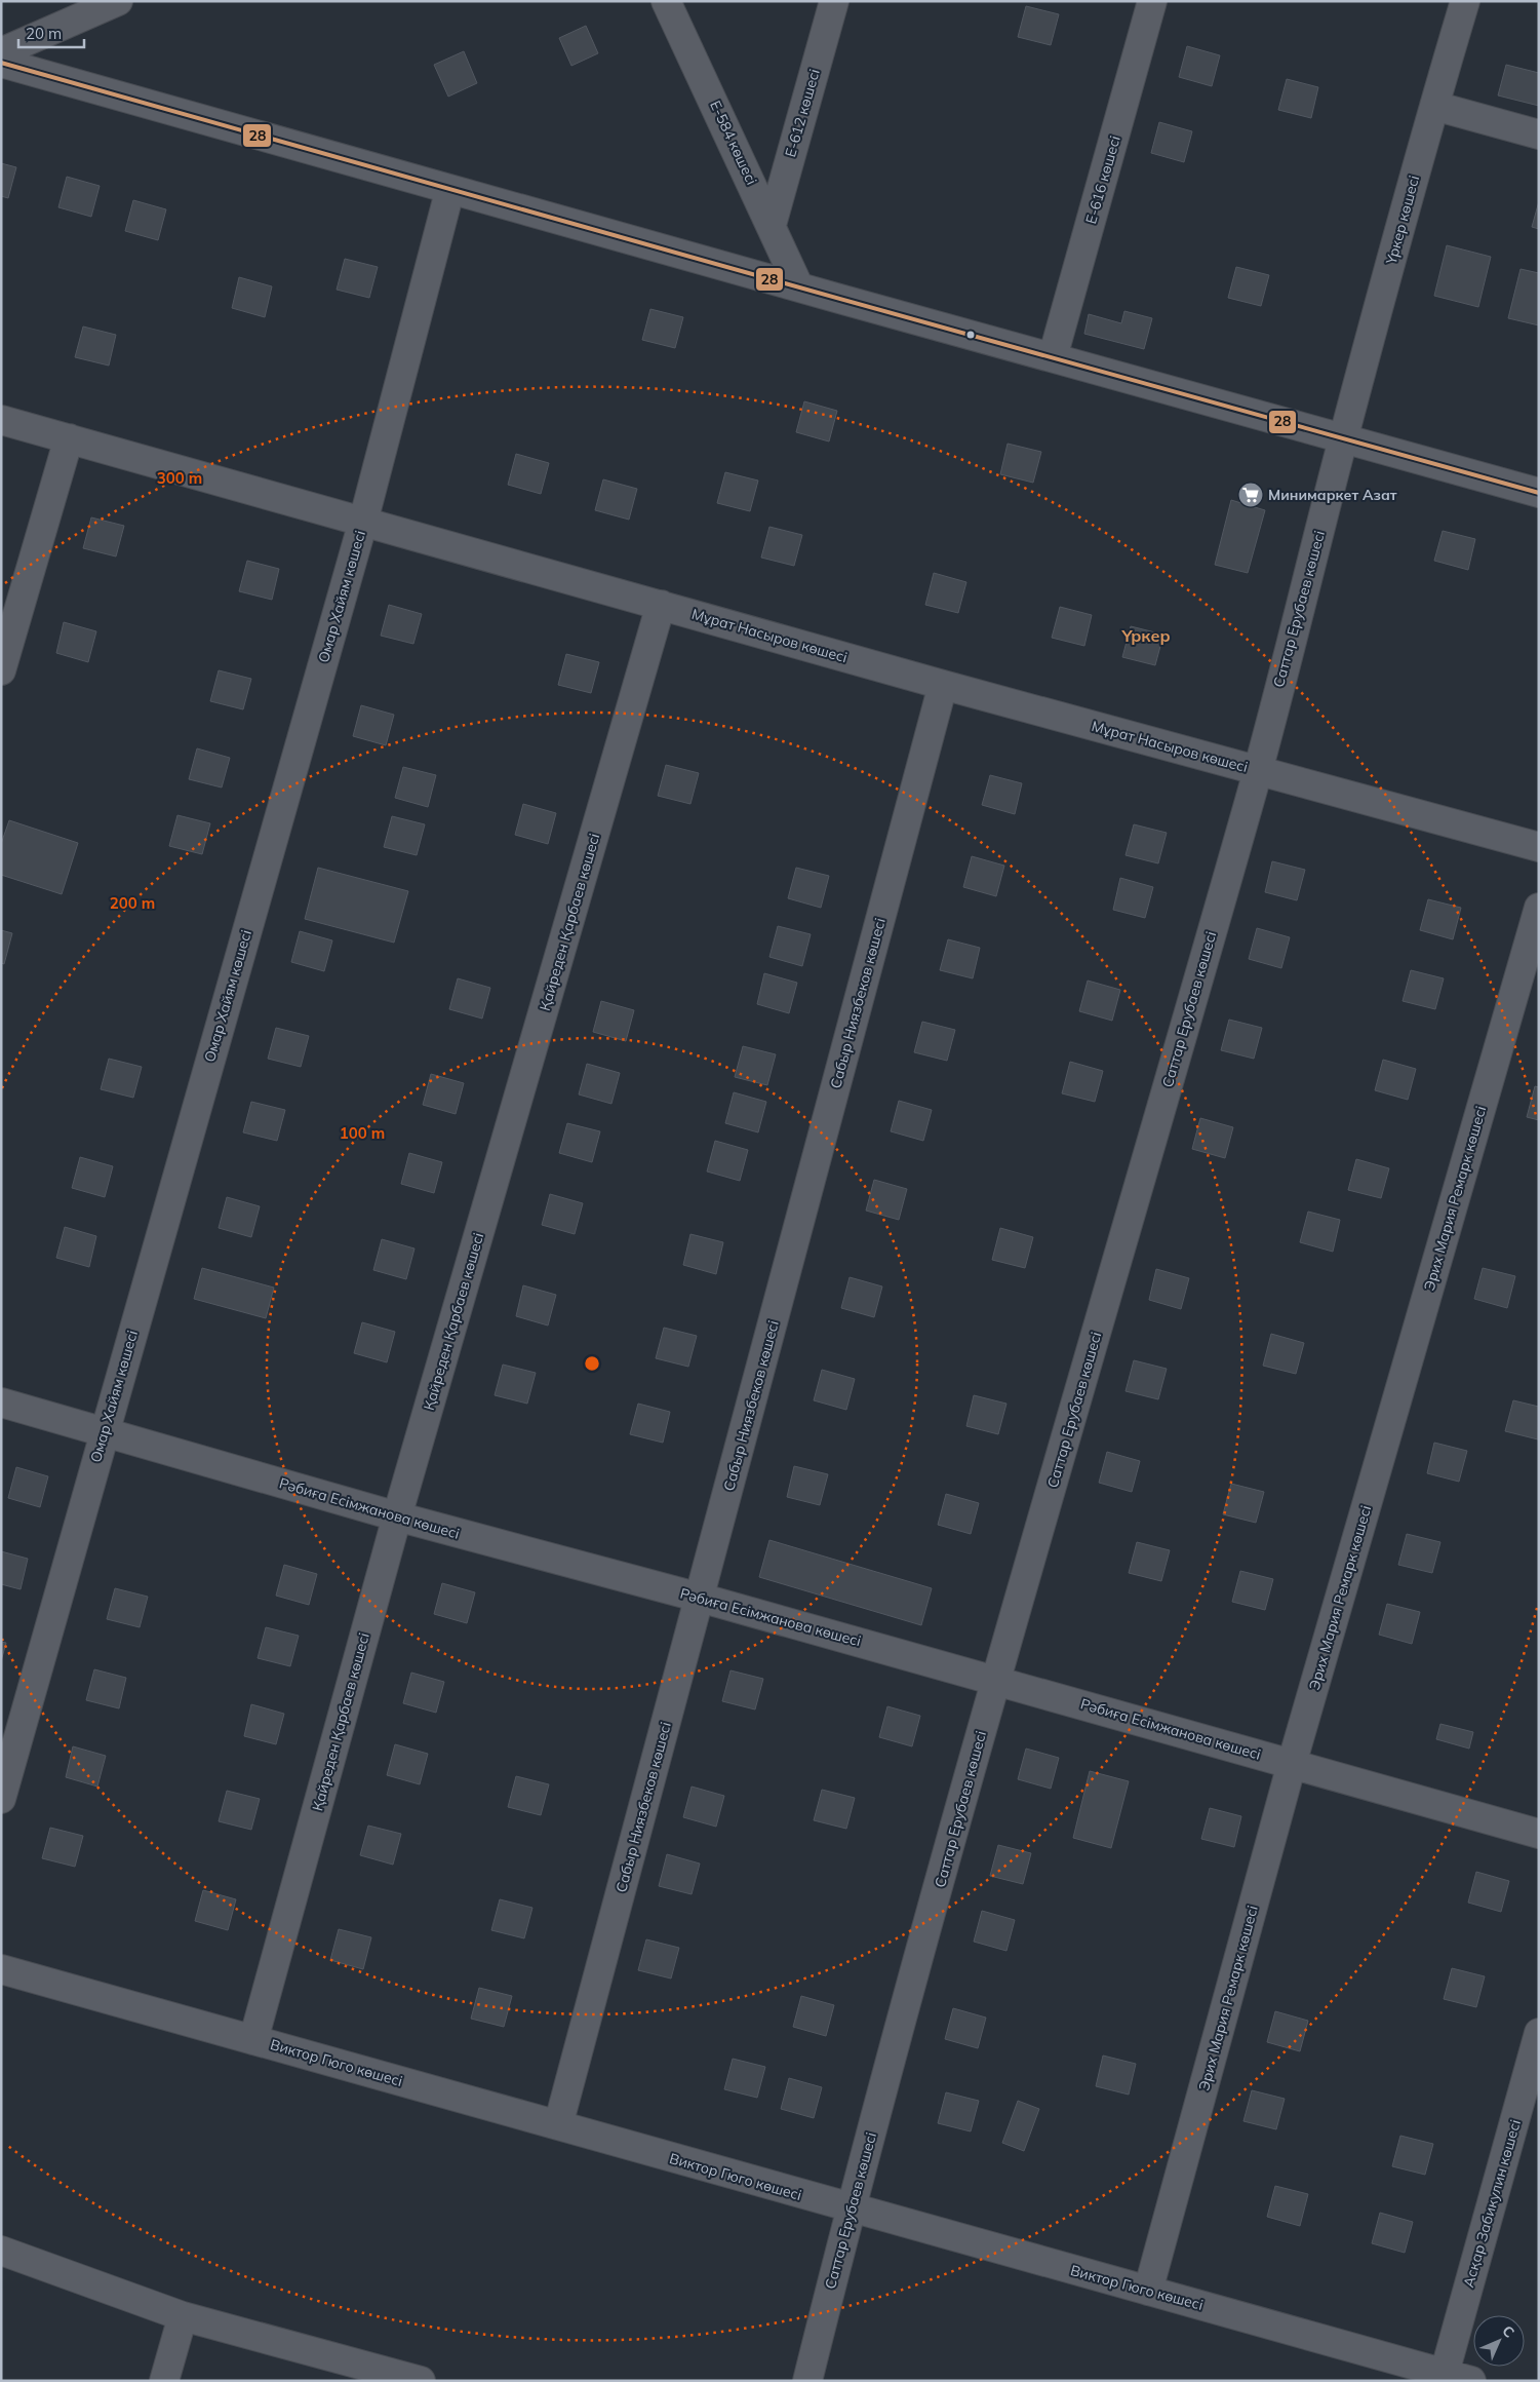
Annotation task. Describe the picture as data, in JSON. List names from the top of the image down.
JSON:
{
  "streets": {
    "street": [
      "Е-612 көшесі",
      "Е-584 көшесі",
      "Е-616 көшесі",
      "Үркер көшесі",
      "Омар Хайям көшесі",
      "Саттар Ерубаев көшесі",
      "Мұрат Насыров көшесі",
      "Қайреден Қарбаев көшесі",
      "Сабыр Ниязбеков көшесі",
      "Эрих Мария Ремарк көшесі",
      "Рәбиға Есімжанова көшесі",
      "Виктор Гюго көшесі",
      "Асқар Забикулин көшесі"
    ]
  },
  "crossings": [
    ["Е-612 көшесі", "Е-584 көшесі"],
    ["Үркер көшесі", "Саттар Ерубаев көшесі"],
    ["Омар Хайям көшесі", "Мұрат Насыров көшесі"],
    ["Омар Хайям көшесі", "Рәбиға Есімжанова көшесі"],
    ["Саттар Ерубаев көшесі", "Мұрат Насыров көшесі"],
    ["Саттар Ерубаев көшесі", "Рәбиға Есімжанова көшесі"],
    ["Саттар Ерубаев көшесі", "Виктор Гюго көшесі"],
    ["Мұрат Насыров көшесі", "Қайреден Қарбаев көшесі"],
    ["Мұрат Насыров көшесі", "Сабыр Ниязбеков көшесі"],
    ["Қайреден Қарбаев көшесі", "Рәбиға Есімжанова көшесі"],
    ["Қайреден Қарбаев көшесі", "Виктор Гюго көшесі"],
    ["Сабыр Ниязбеков көшесі", "Рәбиға Есімжанова көшесі"],
    ["Сабыр Ниязбеков көшесі", "Виктор Гюго көшесі"],
    ["Эрих Мария Ремарк көшесі", "Рәбиға Есімжанова көшесі"],
    ["Эрих Мария Ремарк көшесі", "Виктор Гюго көшесі"],
    ["Виктор Гюго көшесі", "Асқар Забикулин көшесі"]
  ],
  "districts": ["Үркер"],
  "places": {
    "supermarket": ["Минимаркет Азат"]
  },
  "lines": ["transit line 28"],
  "scale_bar": "20 m",
  "north": "top right",
  "rings": ["300 m", "200 m", "100 m"]
}
